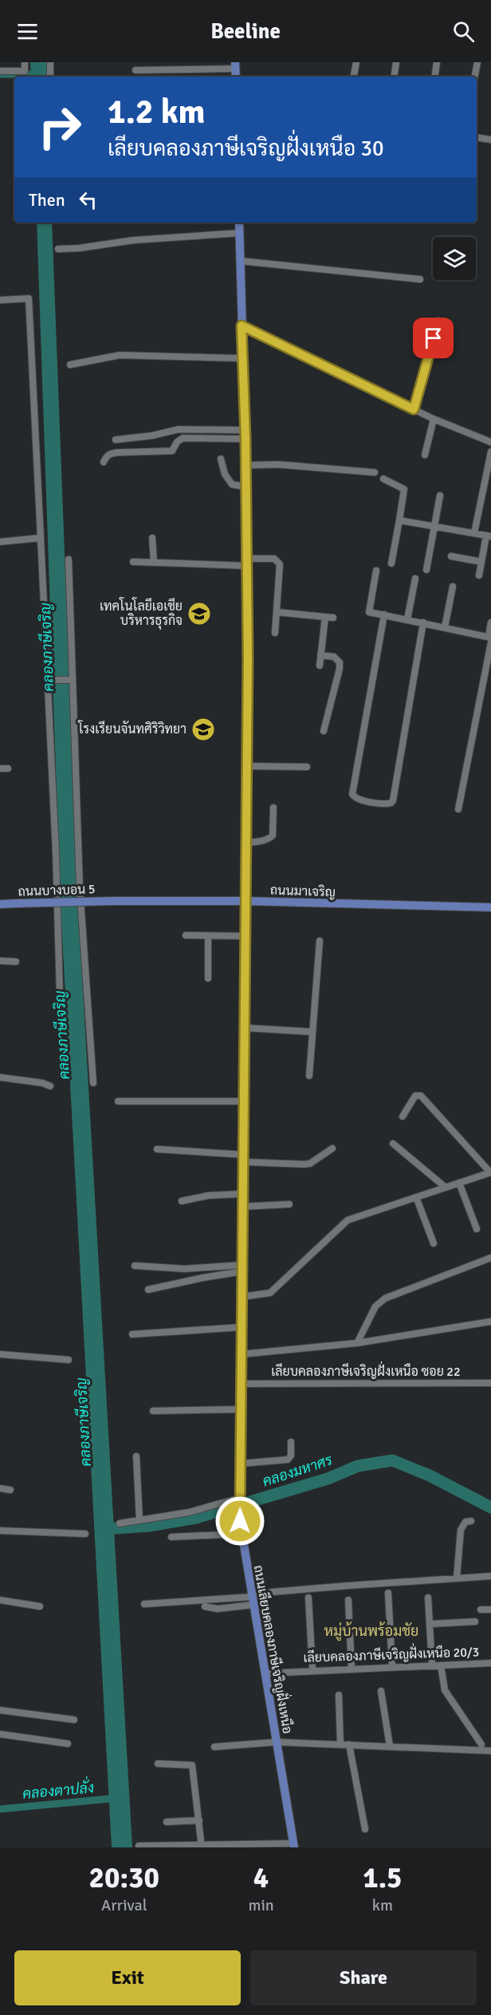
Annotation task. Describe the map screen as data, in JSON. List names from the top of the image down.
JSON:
{
  "streets": {
    "main road": ["ถนนบางบอน 5", "ถนนมาเจริญ", "ถนนเลียบคลองภาษีเจริญฝั่งเหนือ"],
    "street": ["เลียบคลองภาษีเจริญฝั่งเหนือ ซอย 22", "เลียบคลองภาษีเจริญฝั่งเหนือ 20/3"]
  },
  "crossings": [
    ["ถนนบางบอน 5", "ถนนมาเจริญ"],
    ["ถนนมาเจริญ", "ถนนเลียบคลองภาษีเจริญฝั่งเหนือ"],
    ["เลียบคลองภาษีเจริญฝั่งเหนือ ซอย 22", "ถนนเลียบคลองภาษีเจริญฝั่งเหนือ"],
    ["ถนนเลียบคลองภาษีเจริญฝั่งเหนือ", "เลียบคลองภาษีเจริญฝั่งเหนือ 20/3"]
  ],
  "districts": ["หมู่บ้านพร้อมชัย"],
  "water": ["คลองภาษีเจริญ", "คลองมหาศร", "คลองตาปลั่ง"],
  "places": {
    "school or university": ["เทคโนโลยีเอเชีย บริหารธุรกิจ", "โรงเรียนจันทศิริวิทยา"]
  },
  "page": {
    "header": "Beeline",
    "turn": ["1.2 km", "เลียบคลองภาษีเจริญฝั่งเหนือ 30"],
    "then": "Then",
    "eta": [
      "20:30",
      "Arrival",
      "4",
      "min",
      "1.5",
      "km"
    ],
    "buttons": ["Exit", "Share"]
  }
}
